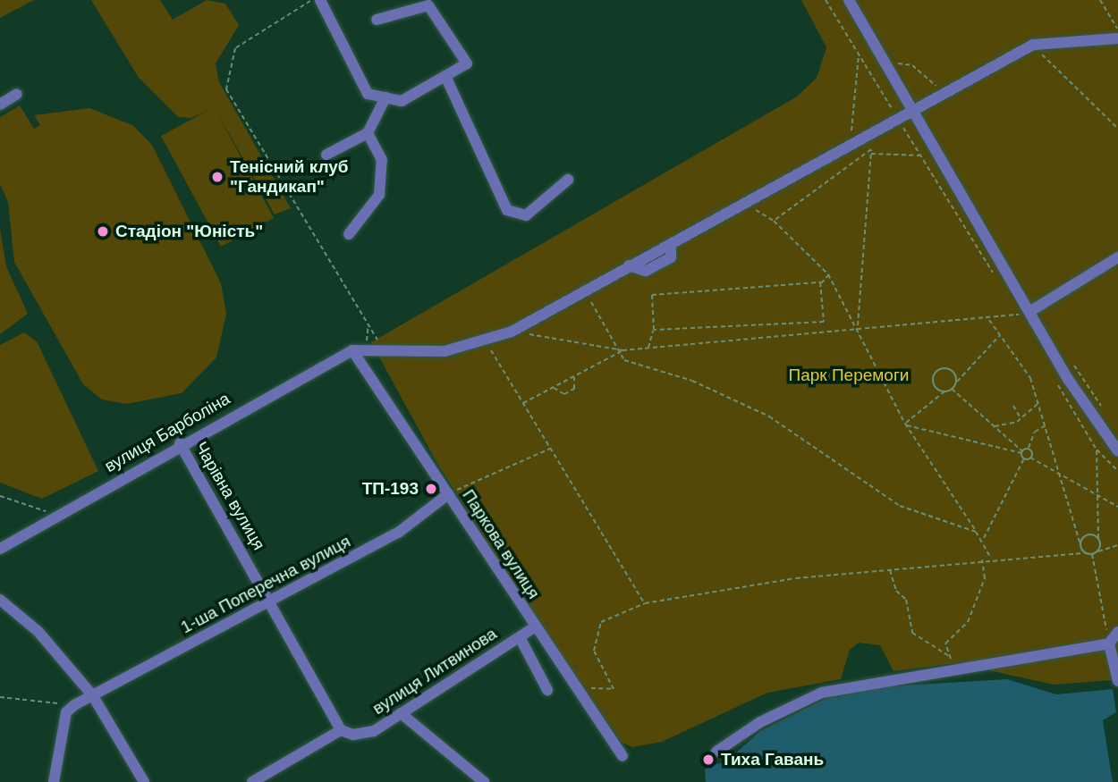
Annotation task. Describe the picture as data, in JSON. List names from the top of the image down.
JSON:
{
  "streets": {
    "street": [
      "вулиця Барболіна",
      "Чарівна вулиця",
      "Паркова вулиця",
      "1-ша Поперечна вулиця",
      "вулиця Литвинова"
    ]
  },
  "crossings": [
    ["вулиця Барболіна", "Чарівна вулиця"],
    ["вулиця Барболіна", "Паркова вулиця"],
    ["Чарівна вулиця", "1-ша Поперечна вулиця"],
    ["Чарівна вулиця", "вулиця Литвинова"],
    ["Паркова вулиця", "1-ша Поперечна вулиця"],
    ["Паркова вулиця", "вулиця Литвинова"]
  ],
  "parks": ["Парк Перемоги"],
  "places": [
    "Тенісний клуб \"Гандикап\"",
    "Стадіон \"Юність\"",
    "ТП-193",
    "Тиха Гавань"
  ]
}
